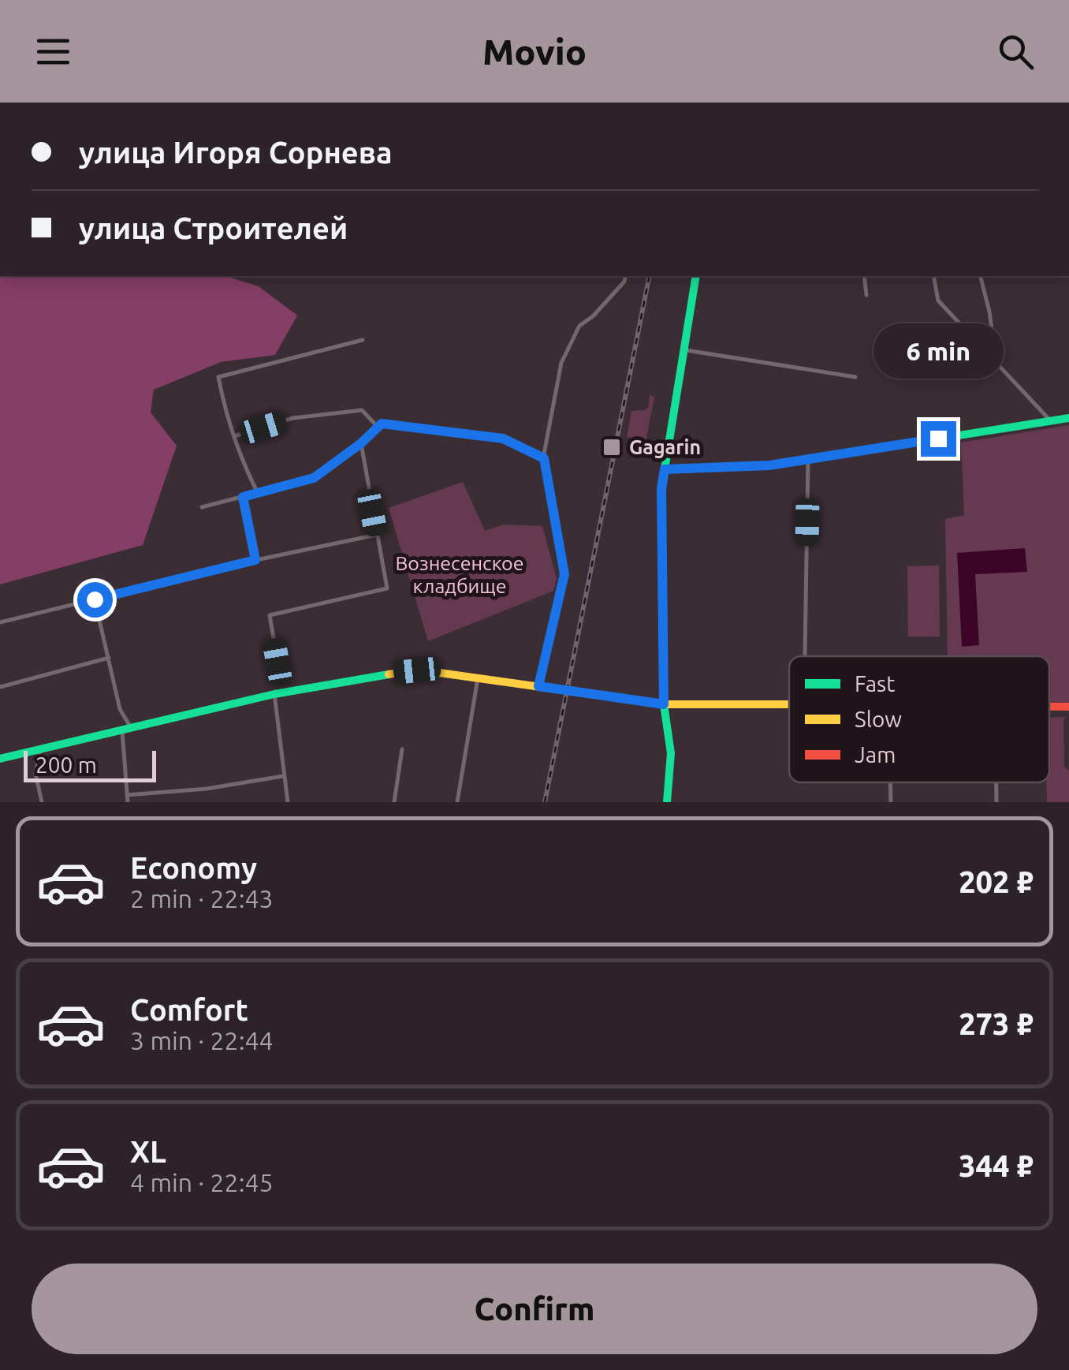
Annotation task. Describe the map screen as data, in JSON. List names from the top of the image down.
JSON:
{
  "parks": ["Вознесенское кладбище"],
  "places": {
    "transit": ["Gagarin"]
  },
  "legend": ["Fast", "Slow", "Jam"],
  "scale_bar": "200 m",
  "page": {
    "header": "Movio",
    "banner": ["улица Игоря Сорнева", "улица Строителей"],
    "bubble": "6 min",
    "scale": "200 m",
    "list": [
      {
        "name": "Economy",
        "note": "2 min · 22:43",
        "value": "202 ₽"
      },
      {
        "name": "Comfort",
        "note": "3 min · 22:44",
        "value": "273 ₽"
      },
      {
        "name": "XL",
        "note": "4 min · 22:45",
        "value": "344 ₽"
      }
    ],
    "buttons": "Confirm"
  }
}
